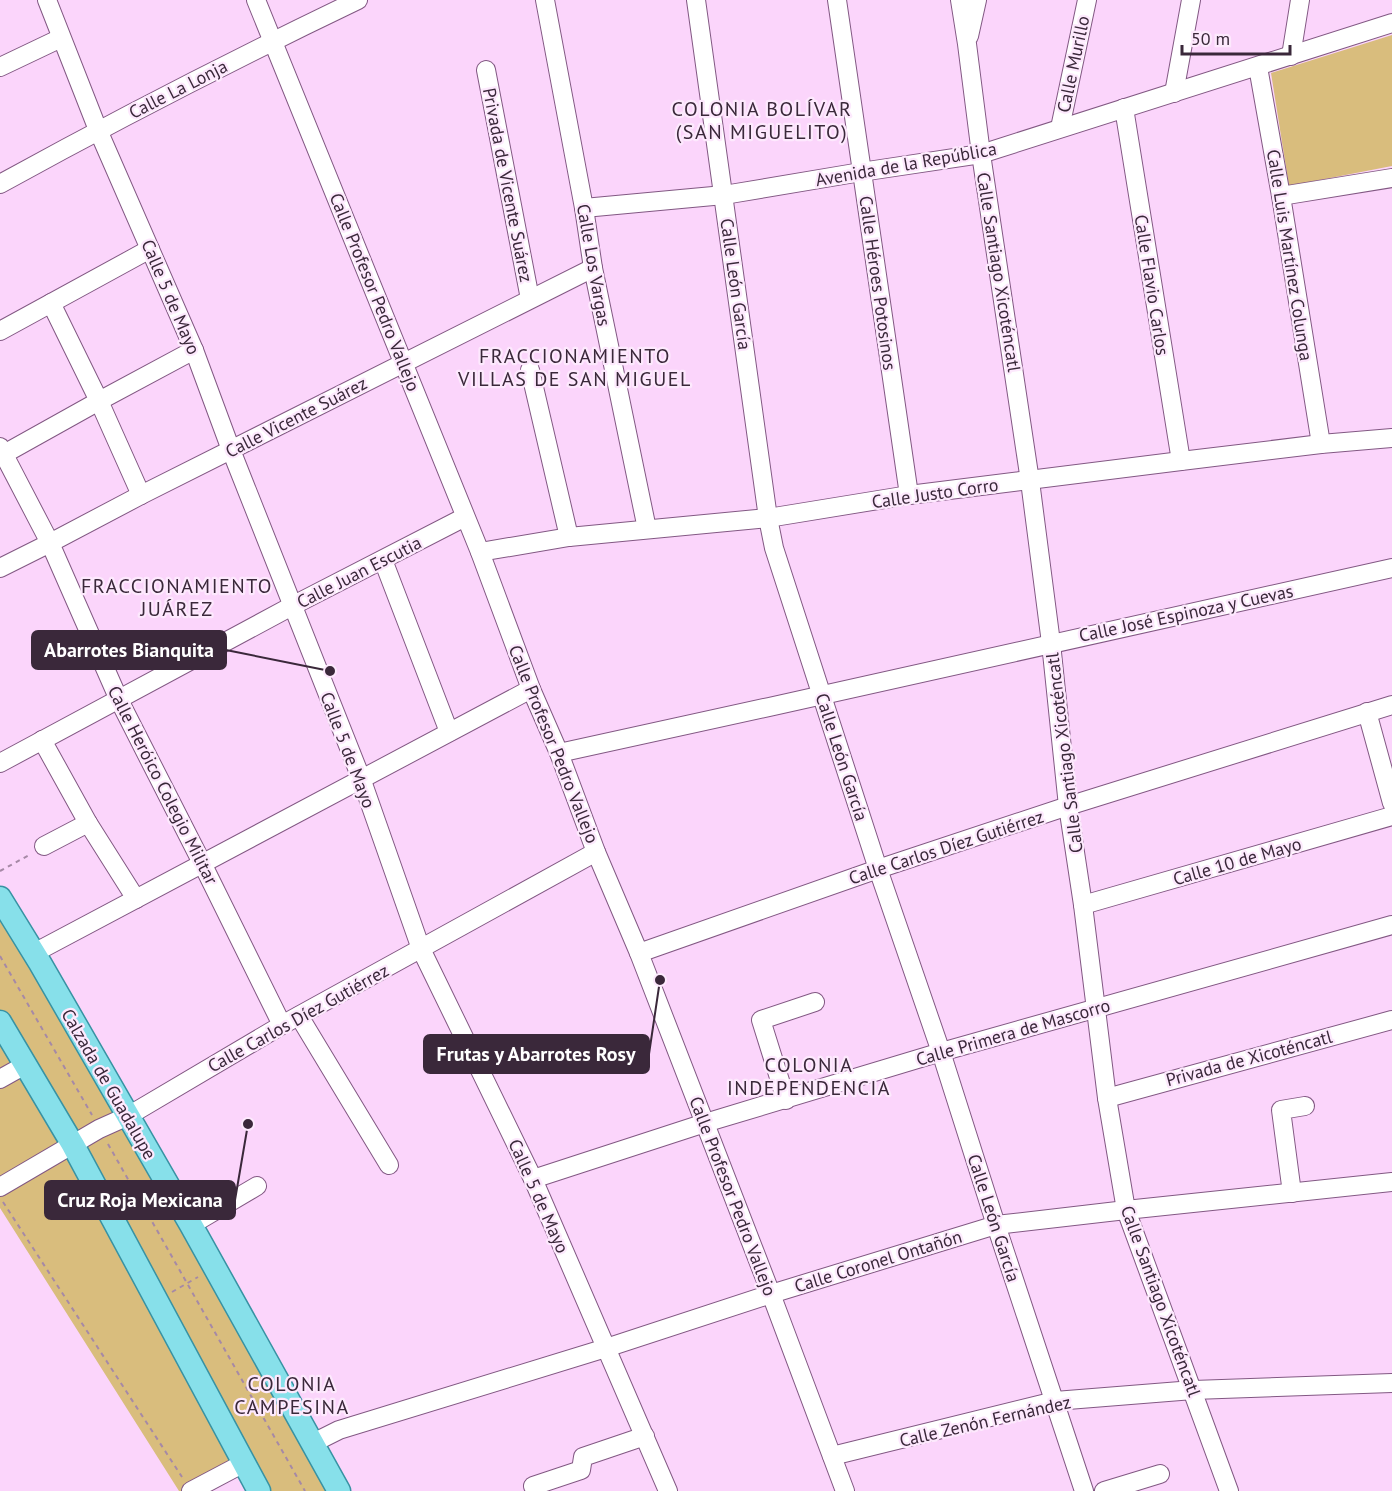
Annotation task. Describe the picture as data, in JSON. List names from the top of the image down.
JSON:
{
  "streets": {
    "main road": ["Calzada de Guadalupe"],
    "street": [
      "Calle Murillo",
      "Calle La Lonja",
      "Avenida de la República",
      "Privada de Vicente Suárez",
      "Calle Luis Martínez Colunga",
      "Calle Los Vargas",
      "Calle Santiago Xicoténcatl",
      "Calle Héroes Potosinos",
      "Calle León García",
      "Calle Flavio Carlos",
      "Calle Profesor Pedro Vallejo",
      "Calle 5 de Mayo",
      "Calle Vicente Suárez",
      "Calle Justo Corro",
      "Calle Juan Escutia",
      "Calle José Espinoza y Cuevas",
      "Calle Heróico Colegio Militar",
      "Calle Carlos Díez Gutiérrez",
      "Calle 10 de Mayo",
      "Calle Primera de Mascorro",
      "Privada de Xicoténcatl",
      "Calle Coronel Ontañón",
      "Calle Zenón Fernández"
    ]
  },
  "crossings": [
    ["Calle Murillo", "Avenida de la República"],
    ["Calle La Lonja", "Calle Profesor Pedro Vallejo"],
    ["Calle La Lonja", "Calle 5 de Mayo"],
    ["Avenida de la República", "Calle Luis Martínez Colunga"],
    ["Avenida de la República", "Calle Los Vargas"],
    ["Avenida de la República", "Calle Santiago Xicoténcatl"],
    ["Avenida de la República", "Calle Héroes Potosinos"],
    ["Avenida de la República", "Calle León García"],
    ["Avenida de la República", "Calle Flavio Carlos"],
    ["Privada de Vicente Suárez", "Calle Vicente Suárez"],
    ["Calle Luis Martínez Colunga", "Calle Justo Corro"],
    ["Calle Los Vargas", "Calle Vicente Suárez"],
    ["Calle Los Vargas", "Calle Justo Corro"],
    ["Calle Santiago Xicoténcatl", "Calle Justo Corro"],
    ["Calle Santiago Xicoténcatl", "Calle José Espinoza y Cuevas"],
    ["Calle Santiago Xicoténcatl", "Calle Carlos Díez Gutiérrez"],
    ["Calle Santiago Xicoténcatl", "Calle 10 de Mayo"],
    ["Calle Santiago Xicoténcatl", "Calle Primera de Mascorro"],
    ["Calle Santiago Xicoténcatl", "Privada de Xicoténcatl"],
    ["Calle Santiago Xicoténcatl", "Calle Coronel Ontañón"],
    ["Calle Santiago Xicoténcatl", "Calle Zenón Fernández"],
    ["Calle Héroes Potosinos", "Calle Justo Corro"],
    ["Calle León García", "Calle Justo Corro"],
    ["Calle León García", "Calle José Espinoza y Cuevas"],
    ["Calle León García", "Calle Carlos Díez Gutiérrez"],
    ["Calle León García", "Calle Primera de Mascorro"],
    ["Calle León García", "Calle Coronel Ontañón"],
    ["Calle León García", "Calle Zenón Fernández"],
    ["Calle Flavio Carlos", "Calle Justo Corro"],
    ["Calle Profesor Pedro Vallejo", "Calle Vicente Suárez"],
    ["Calle Profesor Pedro Vallejo", "Calle Justo Corro"],
    ["Calle Profesor Pedro Vallejo", "Calle Juan Escutia"],
    ["Calle Profesor Pedro Vallejo", "Calle José Espinoza y Cuevas"],
    ["Calle Profesor Pedro Vallejo", "Calle Carlos Díez Gutiérrez"],
    ["Calle Profesor Pedro Vallejo", "Calle Primera de Mascorro"],
    ["Calle Profesor Pedro Vallejo", "Calle Coronel Ontañón"],
    ["Calle Profesor Pedro Vallejo", "Calle Zenón Fernández"],
    ["Calle 5 de Mayo", "Calle Vicente Suárez"],
    ["Calle 5 de Mayo", "Calle Juan Escutia"],
    ["Calle 5 de Mayo", "Calle Carlos Díez Gutiérrez"],
    ["Calle 5 de Mayo", "Calle Primera de Mascorro"],
    ["Calle 5 de Mayo", "Calle Coronel Ontañón"],
    ["Calle Vicente Suárez", "Calle Heróico Colegio Militar"],
    ["Calle Juan Escutia", "Calle Heróico Colegio Militar"],
    ["Calle Heróico Colegio Militar", "Calle Carlos Díez Gutiérrez"],
    ["Calle Carlos Díez Gutiérrez", "Calzada de Guadalupe"],
    ["Calzada de Guadalupe", "Calle Coronel Ontañón"]
  ],
  "districts": [
    "COLONIA BOLÍVAR (SAN MIGUELITO)",
    "FRACCIONAMIENTO VILLAS DE SAN MIGUEL",
    "FRACCIONAMIENTO JUÁREZ",
    "COLONIA INDEPENDENCIA",
    "COLONIA CAMPESINA"
  ],
  "places": ["Abarrotes Bianquita", "Frutas y Abarrotes Rosy", "Cruz Roja Mexicana"],
  "scale_bar": "50 m"
}
